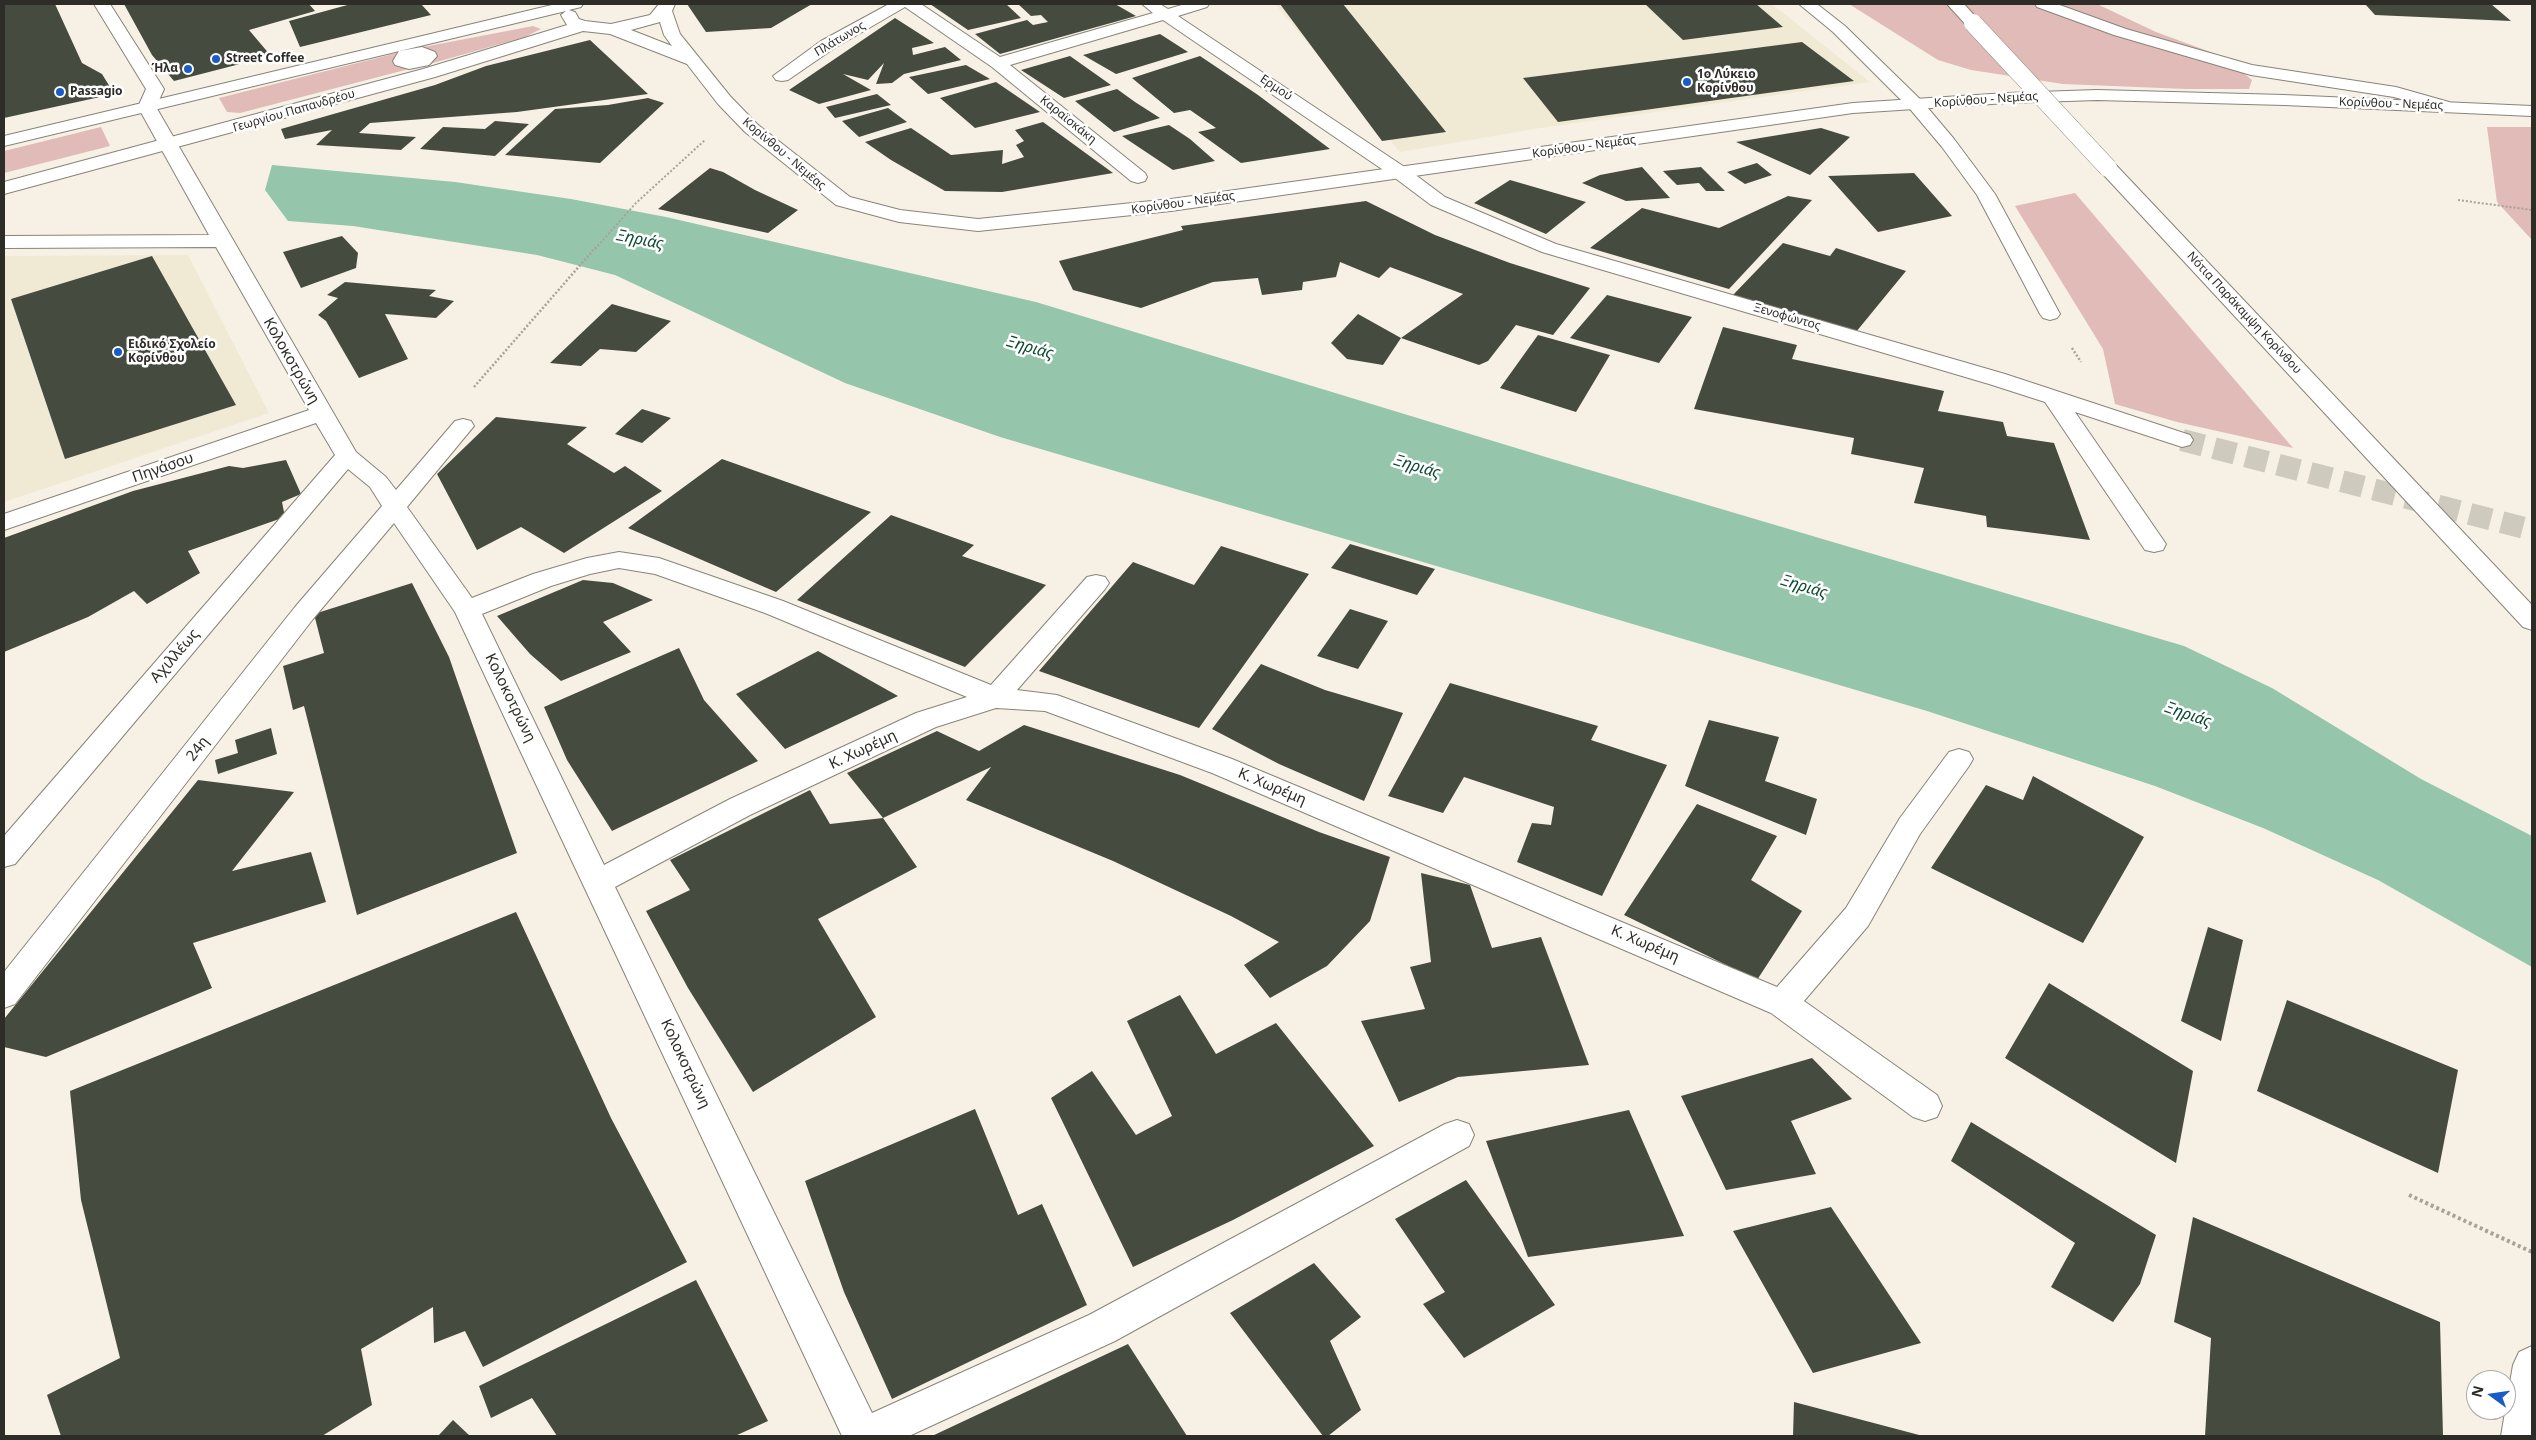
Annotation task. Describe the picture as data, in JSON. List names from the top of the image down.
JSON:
{
  "streets": {
    "main road": [
      "Πλάτωνος",
      "Ερμού",
      "Κορίνθου - Νεμέας",
      "Γεωργίου Παπανδρέου",
      "Καραϊσκάκη",
      "Νότια Παράκαμψη Κορίνθου",
      "Ξενοφώντος",
      "Κολοκοτρώνη",
      "Πηγάσου",
      "Αχιλλέως",
      "24η",
      "Κ. Χωρέμη"
    ]
  },
  "crossings": [
    ["Ερμού", "Κορίνθου - Νεμέας"],
    ["Ερμού", "Ξενοφώντος"],
    ["Κορίνθου - Νεμέας", "Ξενοφώντος"],
    ["Γεωργίου Παπανδρέου", "Κολοκοτρώνη"],
    ["Κολοκοτρώνη", "Πηγάσου"],
    ["Κολοκοτρώνη", "Αχιλλέως"],
    ["Κολοκοτρώνη", "24η"],
    ["Κολοκοτρώνη", "Κ. Χωρέμη"]
  ],
  "water": ["Ξηριάς"],
  "places": [
    "Street Coffee",
    "Ήλα",
    "1ο Λύκειο Κορίνθου",
    "Passagio",
    "Ειδικό Σχολείο Κορίνθου"
  ],
  "north": "left"
}
